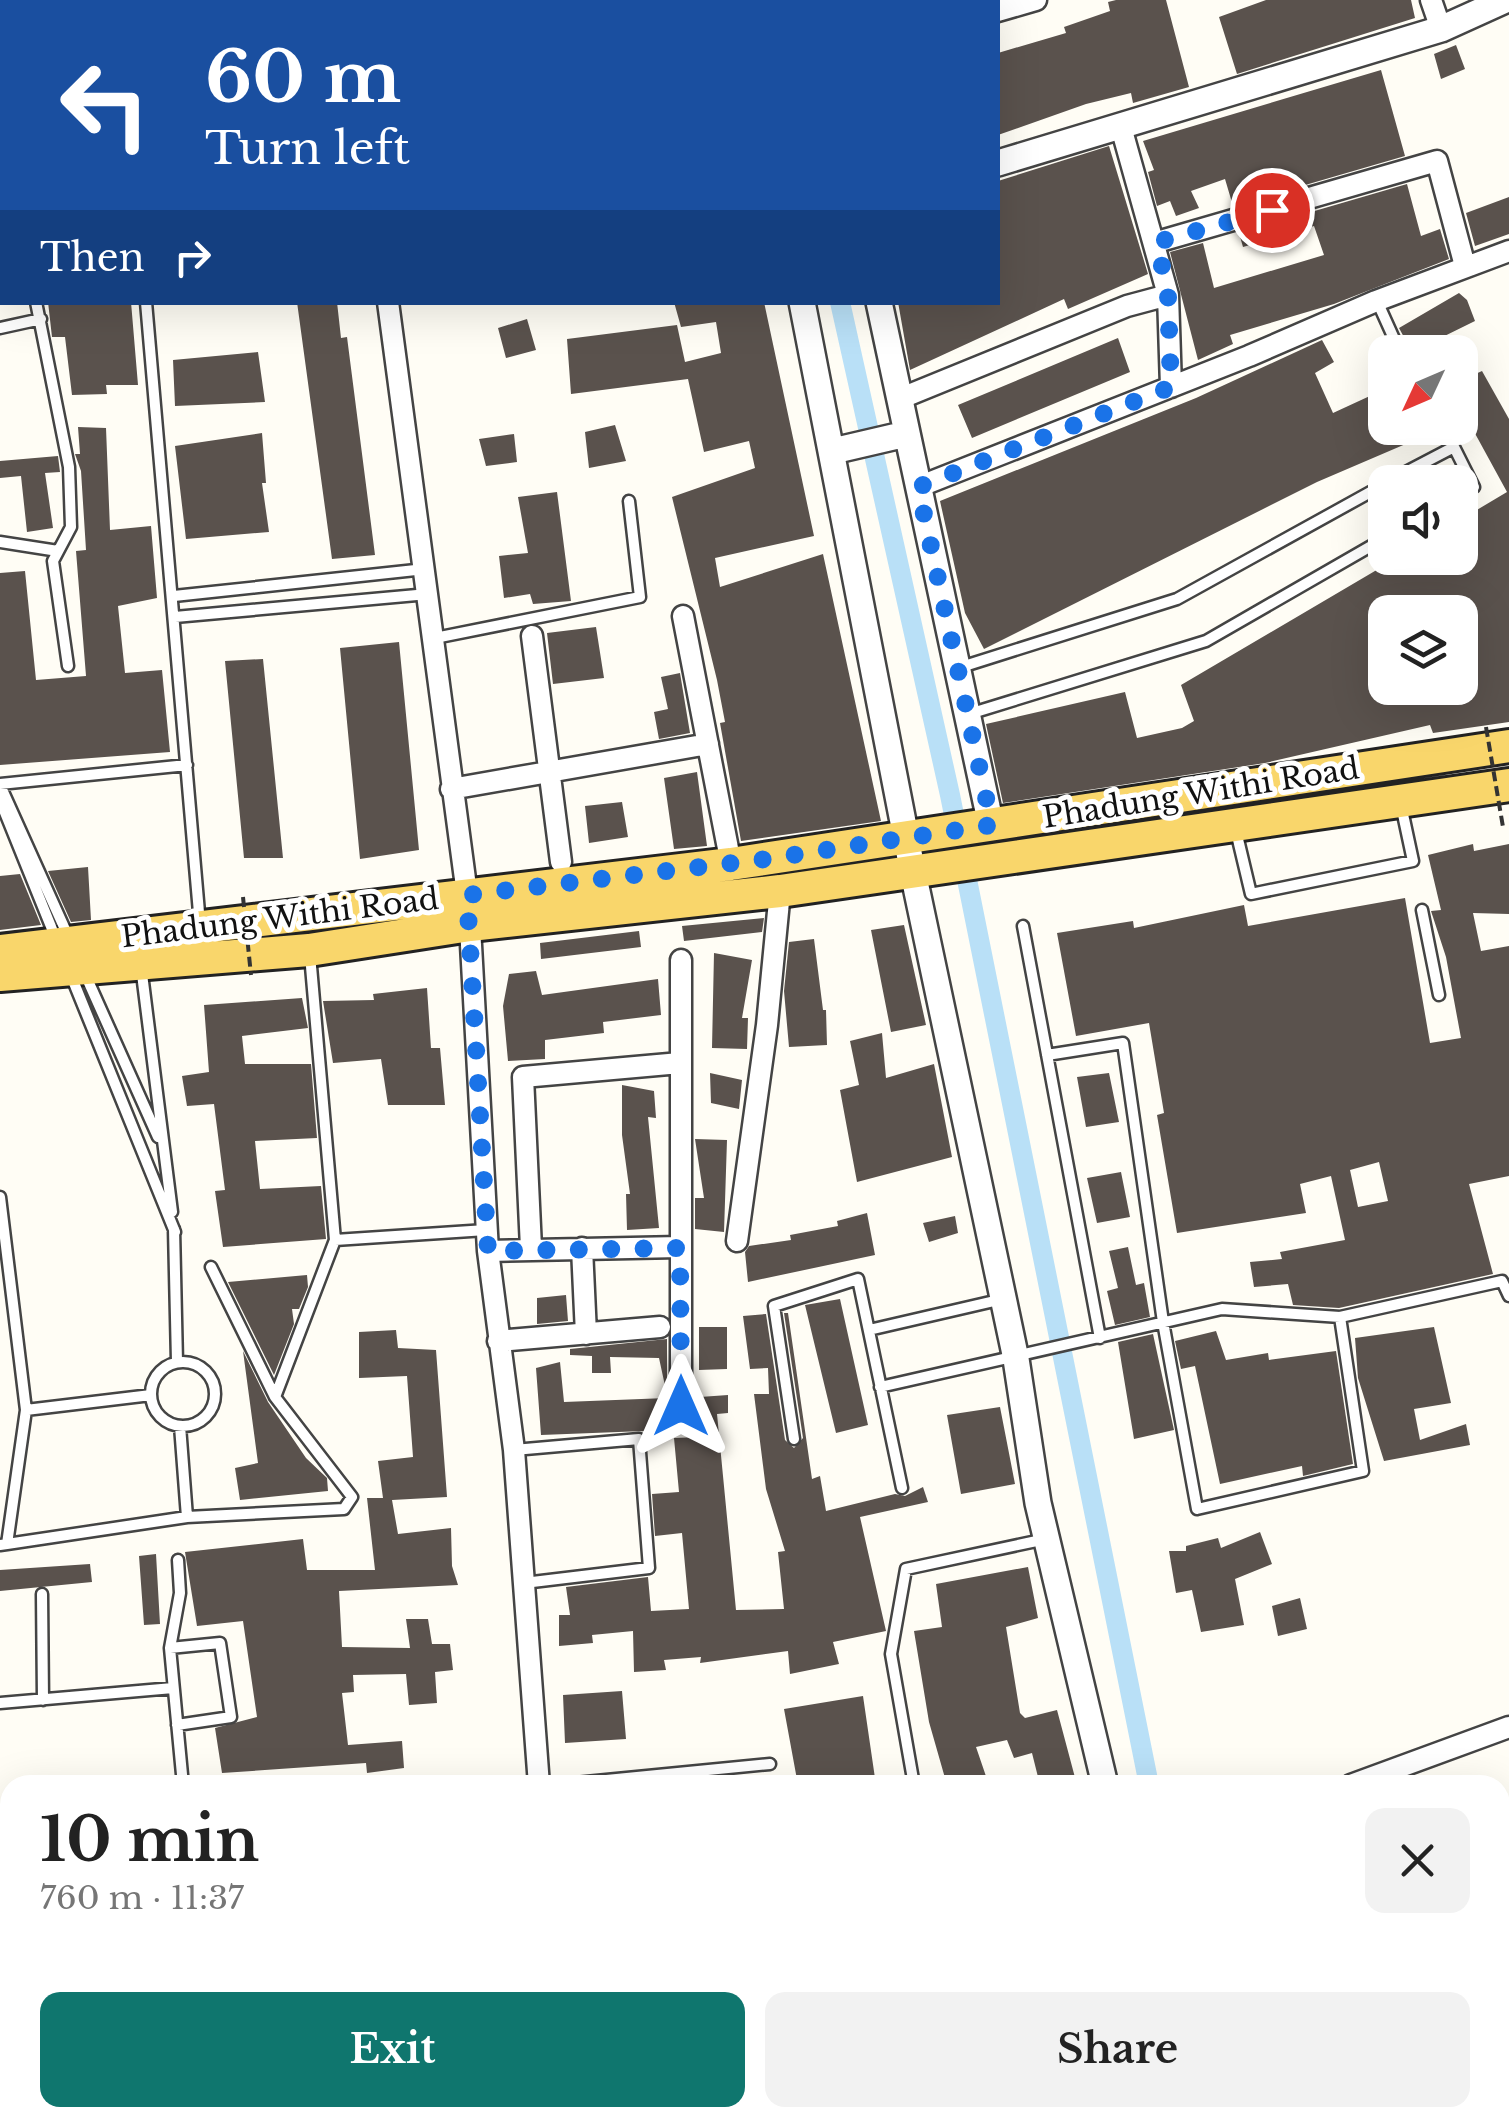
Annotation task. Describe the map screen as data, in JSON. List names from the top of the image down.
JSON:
{
  "streets": {
    "main road": ["Phadung Withi Road"]
  },
  "north": "bottom left",
  "page": {
    "turn": ["60 m", "Turn left"],
    "then": "Then",
    "heading": ["10 min", "760 m · 11:37"],
    "buttons": ["Exit", "Share"]
  }
}
